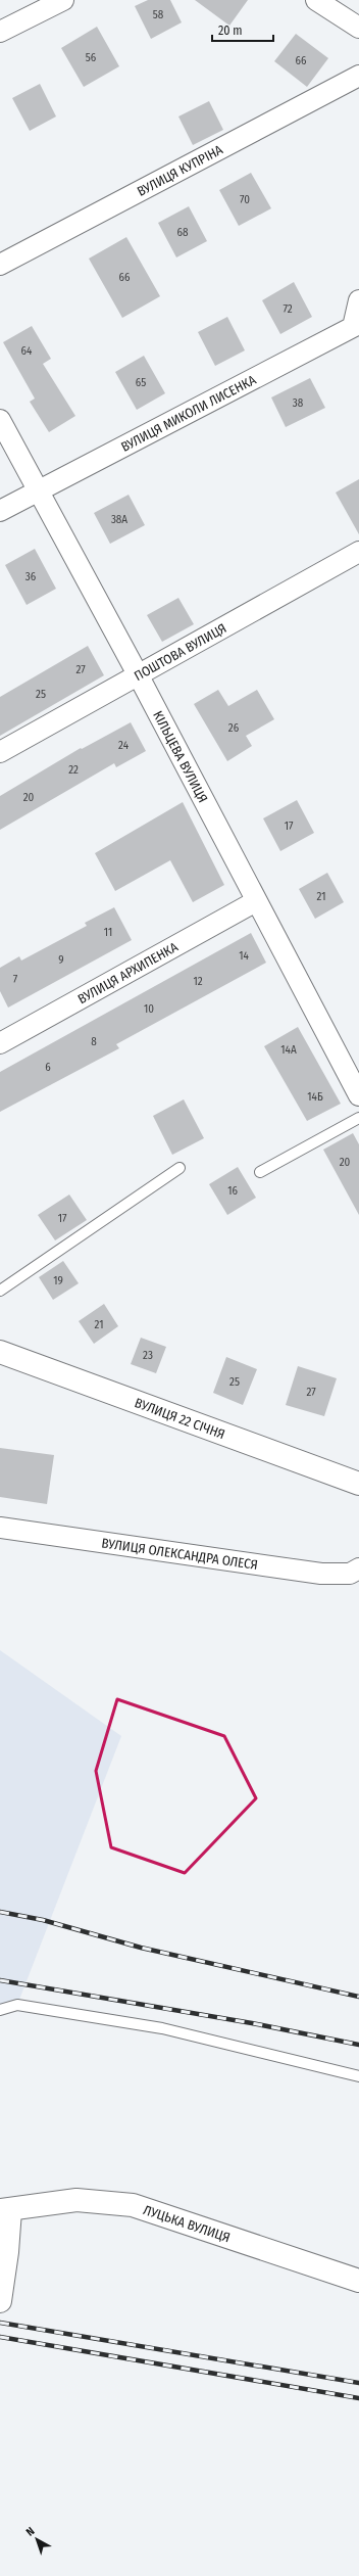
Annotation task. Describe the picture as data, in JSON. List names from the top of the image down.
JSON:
{
  "streets": {
    "main road": ["ВУЛИЦЯ 22 СІЧНЯ", "ЛУЦЬКА ВУЛИЦЯ"],
    "street": [
      "ВУЛИЦЯ КУПРІНА",
      "ВУЛИЦЯ МИКОЛИ ЛИСЕНКА",
      "ПОШТОВА ВУЛИЦЯ",
      "КІЛЬЦЕВА ВУЛИЦЯ",
      "ВУЛИЦЯ АРХИПЕНКА",
      "ВУЛИЦЯ ОЛЕКСАНДРА ОЛЕСЯ"
    ]
  },
  "crossings": [
    ["ВУЛИЦЯ МИКОЛИ ЛИСЕНКА", "КІЛЬЦЕВА ВУЛИЦЯ"],
    ["ПОШТОВА ВУЛИЦЯ", "КІЛЬЦЕВА ВУЛИЦЯ"],
    ["КІЛЬЦЕВА ВУЛИЦЯ", "ВУЛИЦЯ АРХИПЕНКА"]
  ],
  "house_numbers": [
    "58",
    "56",
    "66",
    "70",
    "68",
    "66",
    "72",
    "64",
    "65",
    "38",
    "38А",
    "36",
    "27",
    "25",
    "26",
    "24",
    "22",
    "20",
    "17",
    "21",
    "11",
    "14",
    "9",
    "7",
    "12",
    "10",
    "8",
    "14А",
    "6",
    "14Б",
    "20",
    "16",
    "17",
    "19",
    "21",
    "23",
    "25",
    "27"
  ],
  "scale_bar": "20 m",
  "north": "top left"
}
